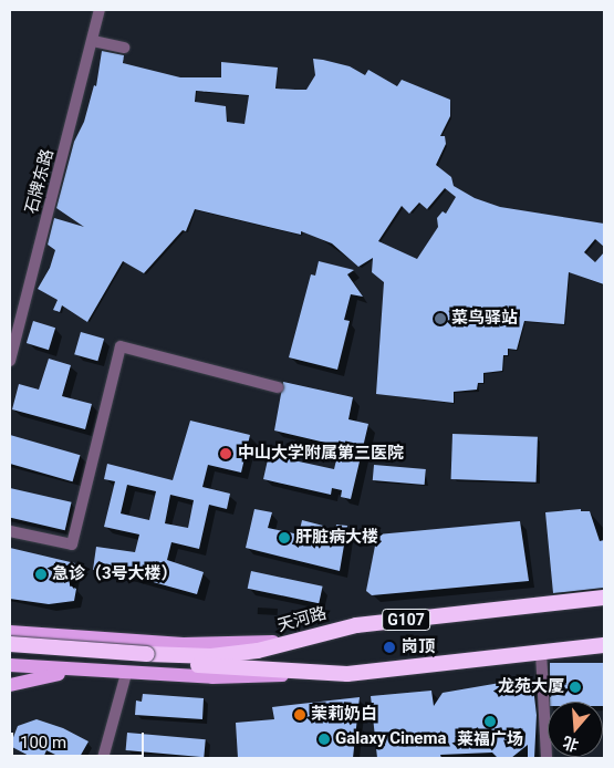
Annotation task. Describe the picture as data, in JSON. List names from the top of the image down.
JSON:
{
  "streets": {
    "highway": ["天河路", "G107"],
    "street": ["石牌东路"]
  },
  "places": [
    "菜鸟驿站",
    "中山大学附属第三医院",
    "肝脏病大楼",
    "急诊（3号大楼）",
    "岗顶",
    "龙苑大厦",
    "茉莉奶白",
    "莱福广场",
    "Galaxy Cinema"
  ],
  "scale_bar": "100 m",
  "north": "bottom"
}
